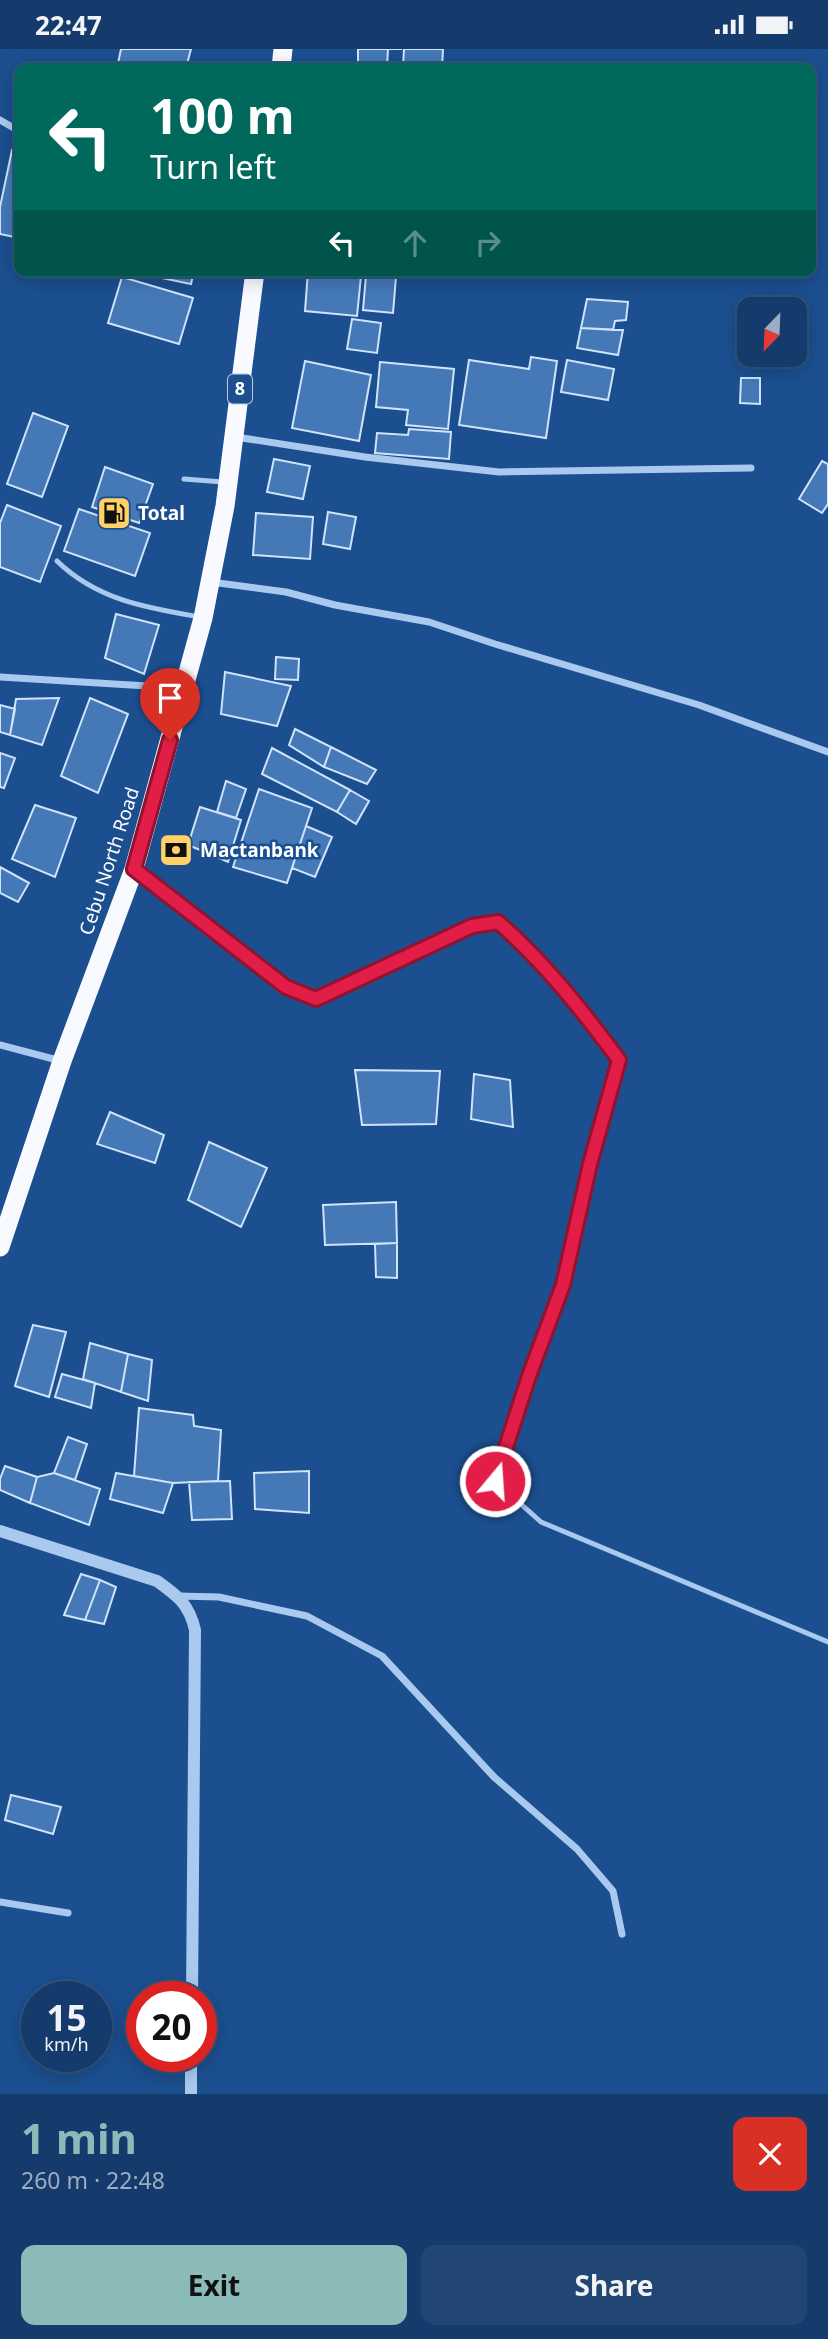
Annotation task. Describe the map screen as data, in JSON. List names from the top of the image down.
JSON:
{
  "streets": {
    "highway": ["8", "Cebu North Road"]
  },
  "places": {
    "fuel station": ["Total"],
    "bank": ["Mactanbank"]
  },
  "north": "bottom left",
  "page": {
    "status": "22:47",
    "turn": ["100 m", "Turn left"],
    "speed": "15 km/h",
    "limit": "20",
    "heading": ["1 min", "260 m · 22:48"],
    "buttons": ["Exit", "Share"]
  }
}
